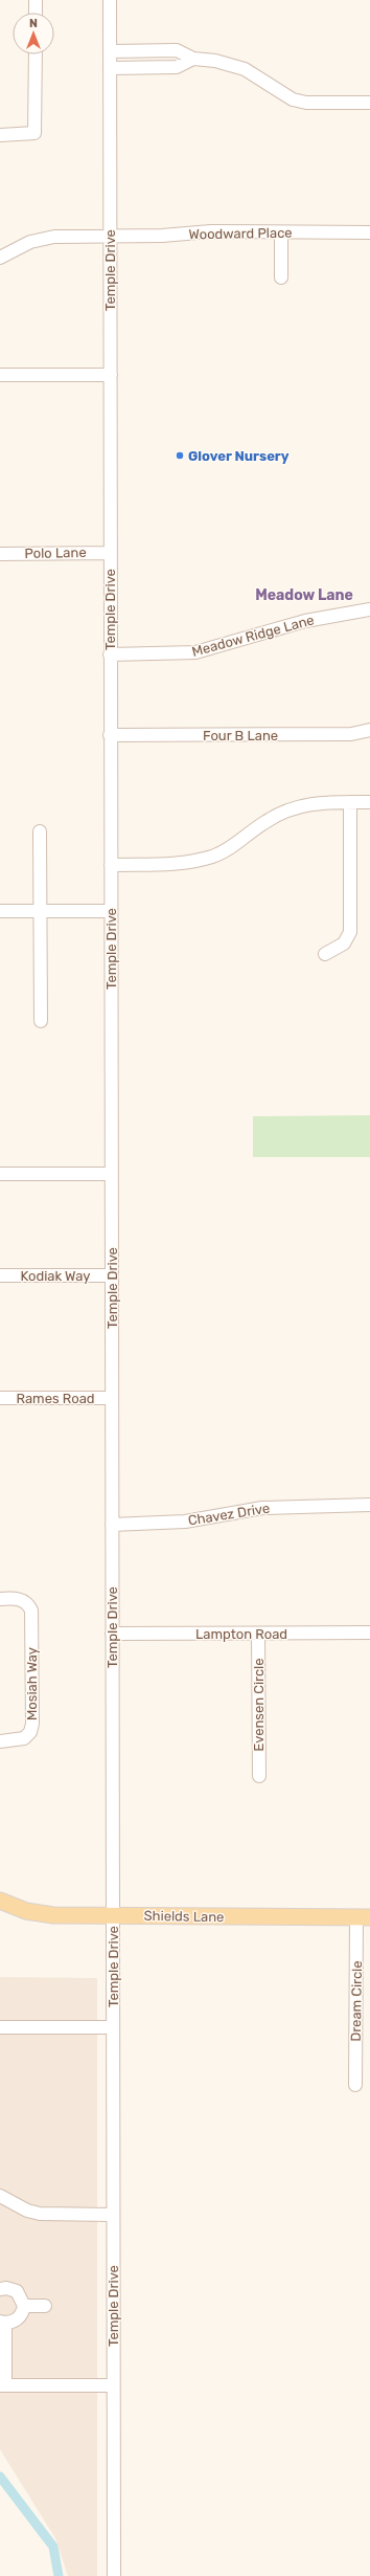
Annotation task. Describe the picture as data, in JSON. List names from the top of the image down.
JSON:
{
  "streets": {
    "main road": ["Shields Lane"],
    "street": [
      "Woodward Place",
      "Temple Drive",
      "Polo Lane",
      "Meadow Ridge Lane",
      "Four B Lane",
      "Kodiak Way",
      "Rames Road",
      "Chavez Drive",
      "Lampton Road",
      "Mosiah Way",
      "Evensen Circle",
      "Dream Circle"
    ]
  },
  "crossings": [
    ["Woodward Place", "Temple Drive"],
    ["Temple Drive", "Polo Lane"],
    ["Temple Drive", "Meadow Ridge Lane"],
    ["Temple Drive", "Four B Lane"],
    ["Temple Drive", "Kodiak Way"],
    ["Temple Drive", "Rames Road"],
    ["Temple Drive", "Chavez Drive"],
    ["Temple Drive", "Lampton Road"],
    ["Temple Drive", "Shields Lane"],
    ["Lampton Road", "Evensen Circle"],
    ["Shields Lane", "Dream Circle"]
  ],
  "districts": ["Meadow Lane"],
  "places": ["Glover Nursery"],
  "north": "top"
}
